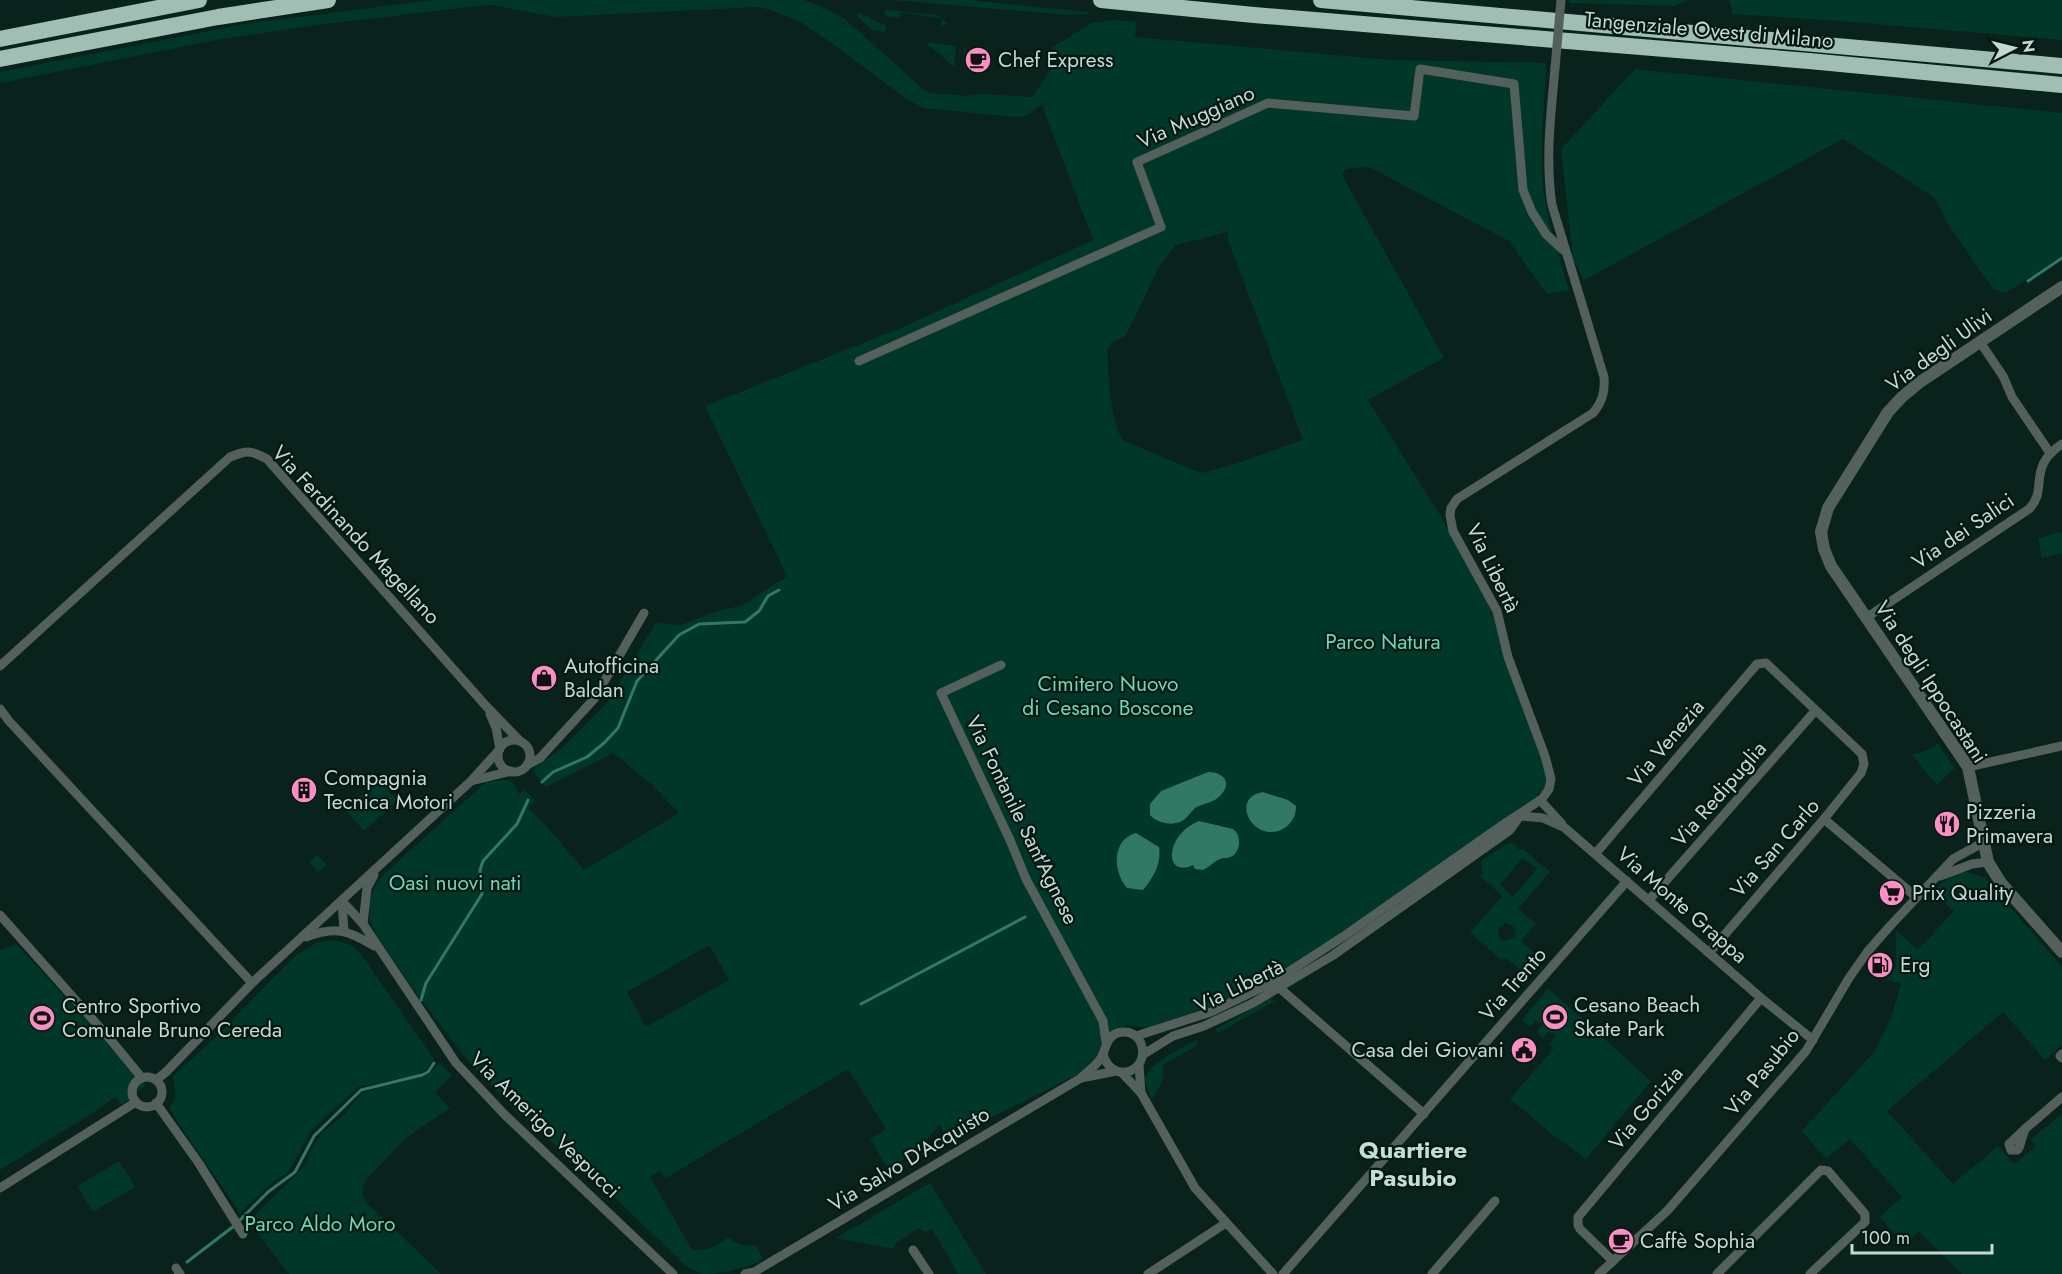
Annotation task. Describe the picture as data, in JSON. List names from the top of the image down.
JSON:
{
  "streets": {
    "highway": ["Tangenziale Ovest di Milano"],
    "street": [
      "Via Muggiano",
      "Via degli Ulivi",
      "Via dei Salici",
      "Via Ferdinando Magellano",
      "Via Libertà",
      "Via degli Ippocastani",
      "Via Venezia",
      "Via Redipuglia",
      "Via Fontanile Sant'Agnese",
      "Via San Carlo",
      "Via Monte Grappa",
      "Via Trento",
      "Via Pasubio",
      "Via Gorizia",
      "Via Amerigo Vespucci",
      "Via Salvo D'Acquisto"
    ]
  },
  "crossings": [
    ["Via Muggiano", "Via Libertà"],
    ["Via degli Ulivi", "Via degli Ippocastani"],
    ["Via dei Salici", "Via degli Ippocastani"],
    ["Via Libertà", "Via Monte Grappa"],
    ["Via degli Ippocastani", "Via Pasubio"],
    ["Via Venezia", "Via Redipuglia"],
    ["Via Venezia", "Via San Carlo"],
    ["Via Venezia", "Via Monte Grappa"],
    ["Via Redipuglia", "Via San Carlo"],
    ["Via Redipuglia", "Via Monte Grappa"],
    ["Via San Carlo", "Via Monte Grappa"],
    ["Via Monte Grappa", "Via Trento"],
    ["Via Monte Grappa", "Via Pasubio"],
    ["Via Monte Grappa", "Via Gorizia"],
    ["Via Pasubio", "Via Gorizia"]
  ],
  "districts": ["Quartiere Pasubio"],
  "parks": [
    "Parco Natura",
    "Cimitero Nuovo di Cesano Boscone",
    "Oasi nuovi nati",
    "Parco Aldo Moro"
  ],
  "places": {
    "cafe": ["Chef Express", "Caffè Sophia"],
    "shop": ["Autofficina Baldan"],
    "building": ["Compagnia Tecnica Motori"],
    "restaurant": ["Pizzeria Primavera"],
    "supermarket": ["Prix Quality"],
    "fuel station": ["Erg"],
    "sports": ["Cesano Beach Skate Park", "Centro Sportivo Comunale Bruno Cereda"],
    "public building": ["Casa dei Giovani"]
  },
  "scale_bar": "100 m",
  "north": "right"
}
